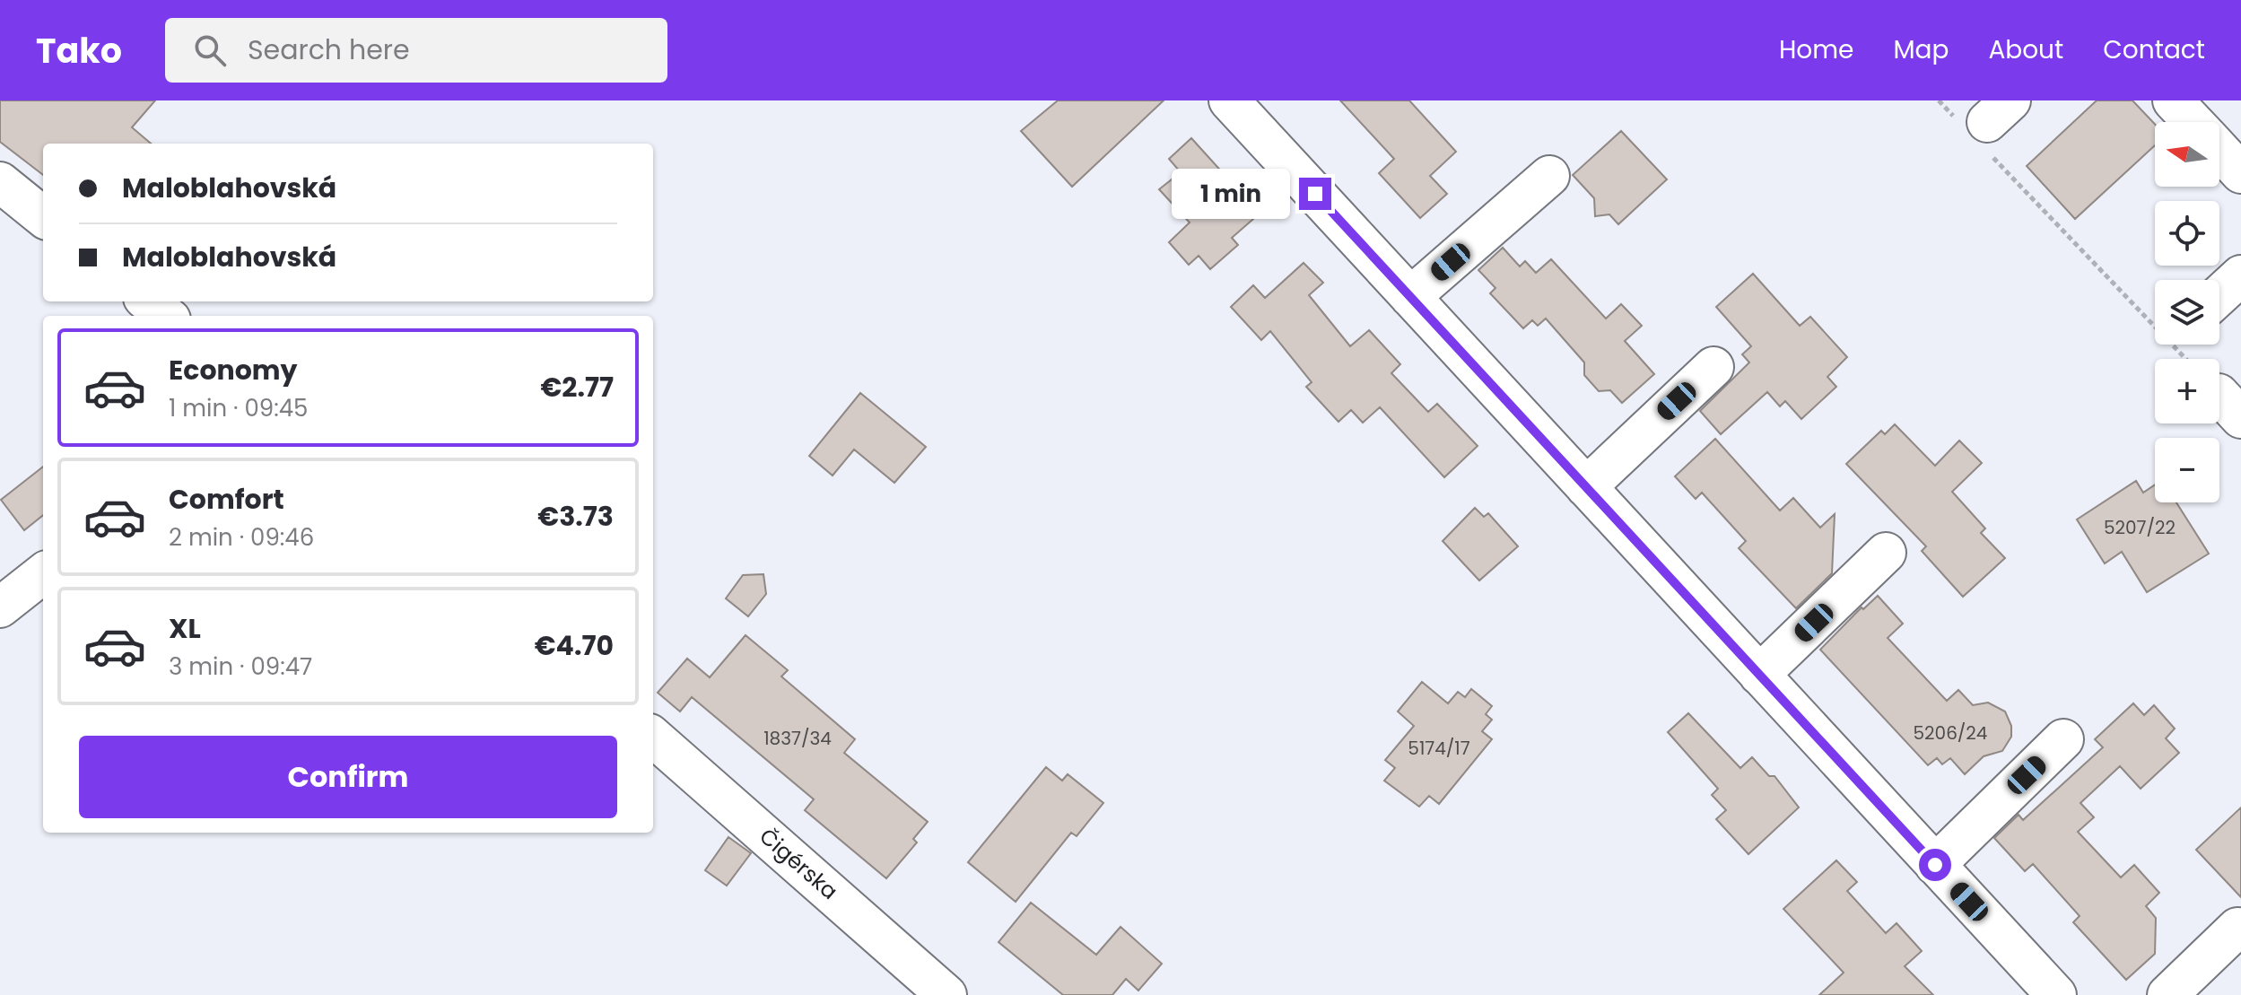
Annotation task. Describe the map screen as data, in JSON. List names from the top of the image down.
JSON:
{
  "streets": {
    "street": ["Čigérska"]
  },
  "house_numbers": [
    "5207/22",
    "5206/24",
    "1837/34",
    "5174/17"
  ],
  "north": "left",
  "page": {
    "header": "Tako",
    "search": "Search here",
    "nav": [
      "Home",
      "Map",
      "About",
      "Contact"
    ],
    "map_buttons": ["+", "−"],
    "banner": ["Maloblahovská", "Maloblahovská"],
    "bubble": "1 min",
    "list": [
      {
        "name": "Economy",
        "note": "1 min · 09:45",
        "value": "€2.77"
      },
      {
        "name": "Comfort",
        "note": "2 min · 09:46",
        "value": "€3.73"
      },
      {
        "name": "XL",
        "note": "3 min · 09:47",
        "value": "€4.70"
      }
    ],
    "buttons": "Confirm"
  }
}
